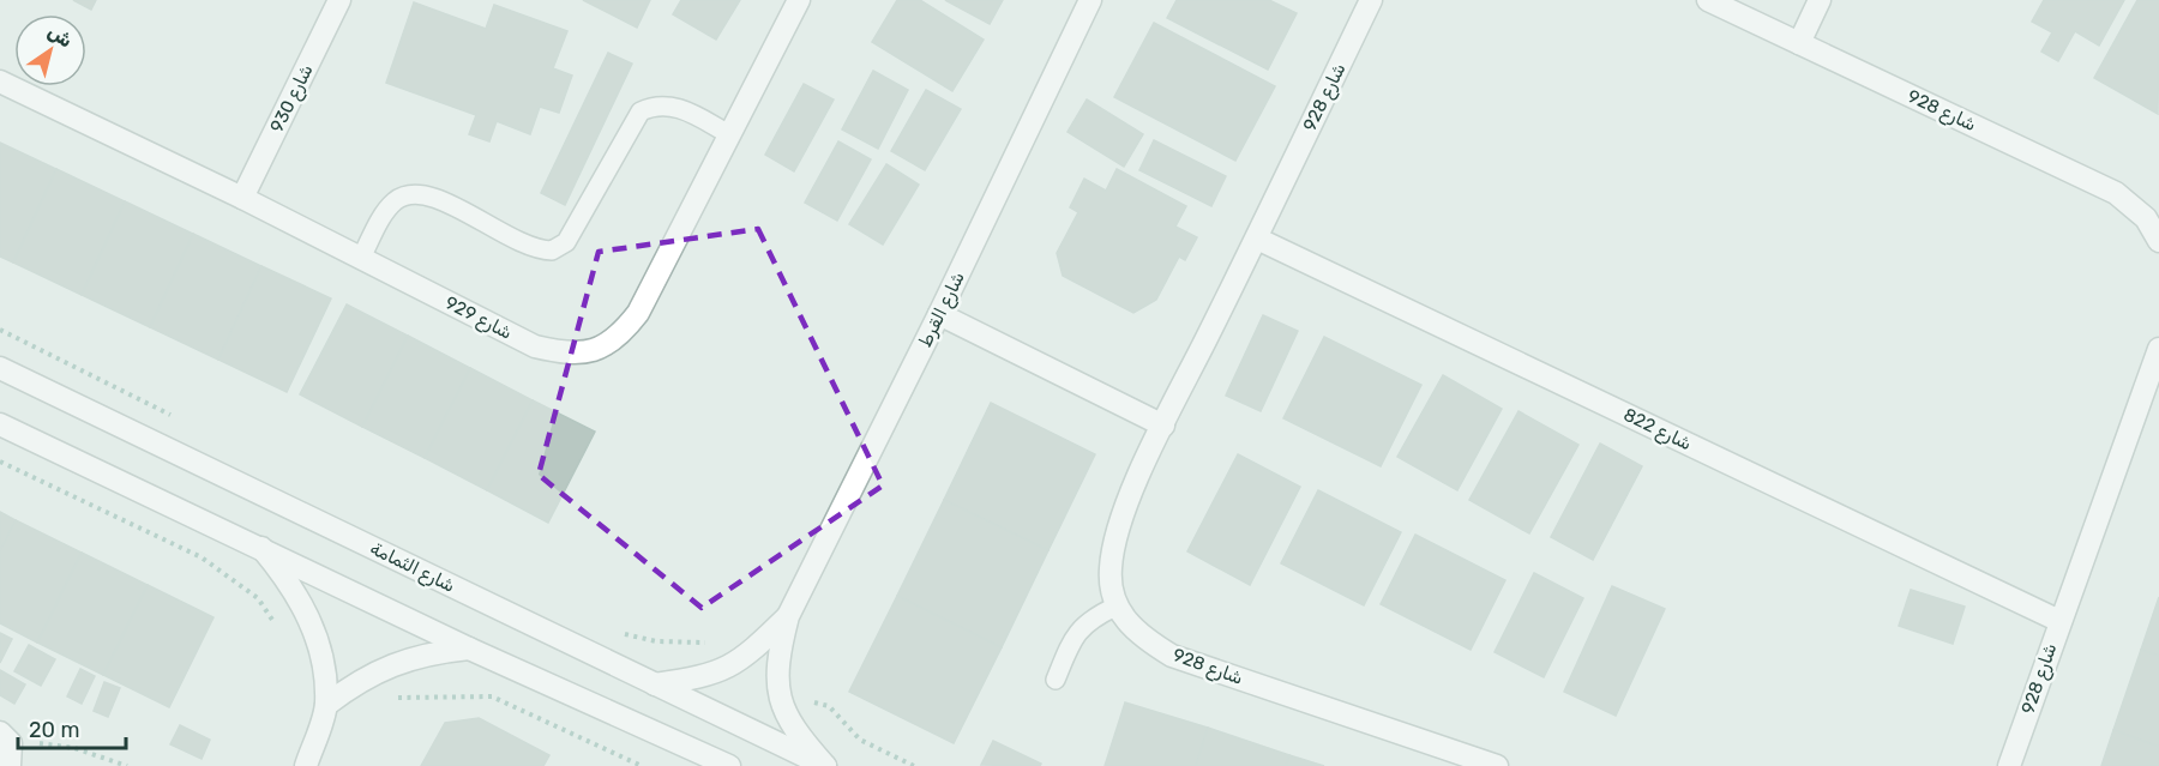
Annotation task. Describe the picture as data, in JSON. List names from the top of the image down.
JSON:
{
  "streets": {
    "street": [
      "شارع 928",
      "شارع 930",
      "شارع القرط",
      "شارع 929",
      "شارع 822",
      "شارع الثمامة"
    ]
  },
  "crossings": [
    ["شارع 928", "شارع 822"],
    ["شارع 930", "شارع 929"],
    ["شارع القرط", "شارع الثمامة"]
  ],
  "scale_bar": "20 m",
  "north": "top right"
}
